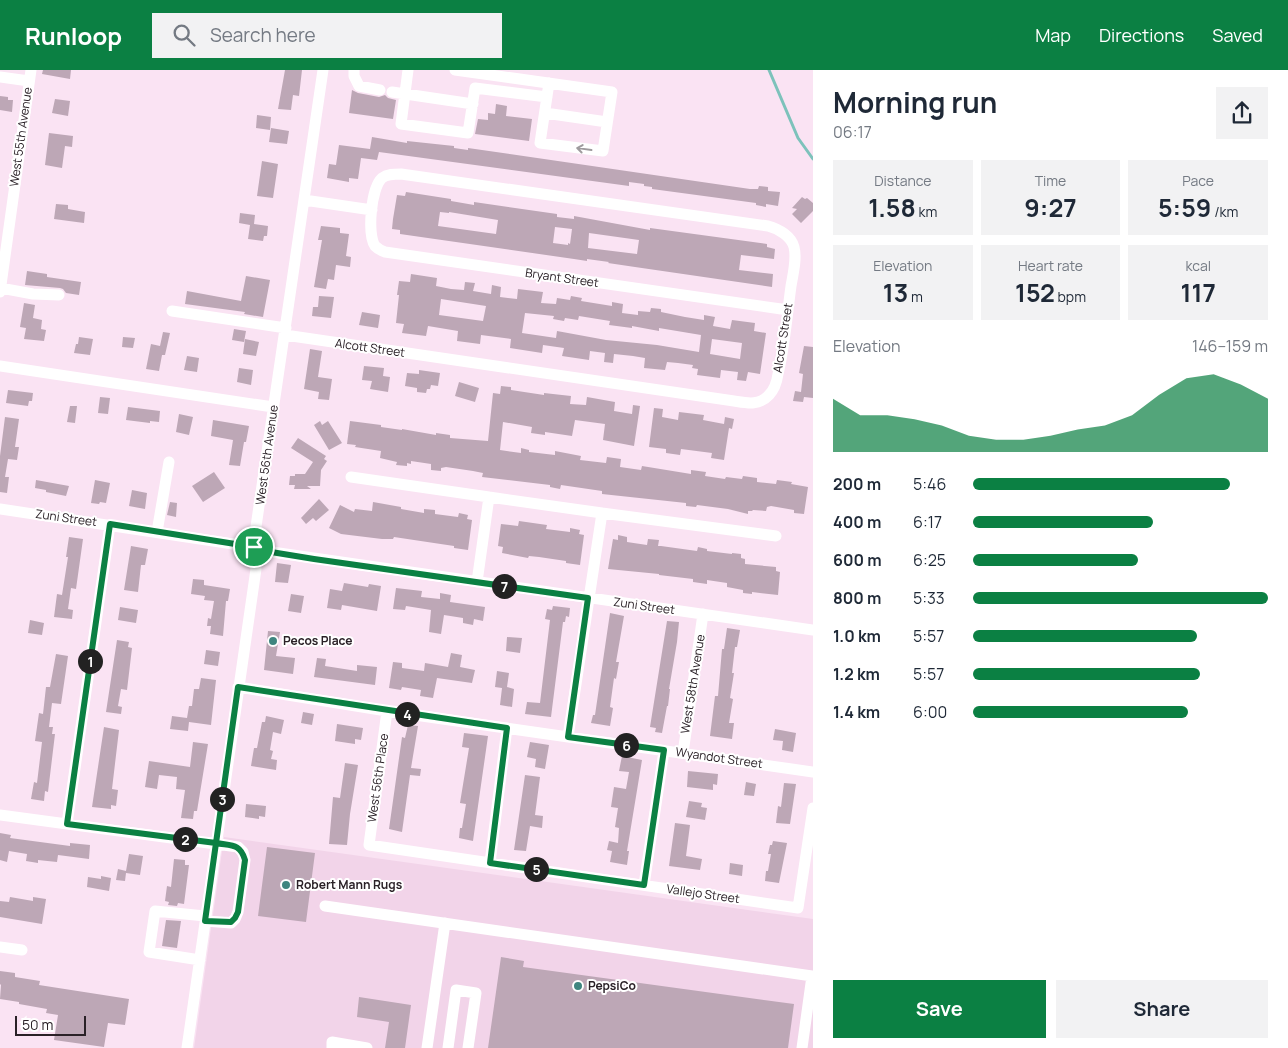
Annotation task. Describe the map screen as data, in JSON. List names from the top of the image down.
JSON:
{
  "streets": {
    "street": [
      "West 55th Avenue",
      "Bryant Street",
      "Alcott Street",
      "West 56th Avenue",
      "Zuni Street",
      "West 58th Avenue",
      "Wyandot Street",
      "West 56th Place",
      "Vallejo Street"
    ]
  },
  "crossings": [
    ["Bryant Street", "Alcott Street"],
    ["Alcott Street", "West 56th Avenue"],
    ["West 56th Avenue", "Zuni Street"],
    ["West 56th Avenue", "Wyandot Street"],
    ["Zuni Street", "West 58th Avenue"],
    ["West 58th Avenue", "Wyandot Street"],
    ["Wyandot Street", "West 56th Place"],
    ["West 56th Place", "Vallejo Street"]
  ],
  "places": ["Pecos Place", "Robert Mann Rugs", "PepsiCo"],
  "scale_bar": "50 m",
  "page": {
    "header": "Runloop",
    "search": "Search here",
    "nav": ["Map", "Directions", "Saved"],
    "heading": ["Morning run", "06:17"],
    "stats": [
      ["Distance", "1.58 km"],
      ["Time", "9:27"],
      ["Pace", "5:59 /km"],
      ["Elevation", "13 m"],
      ["Heart rate", "152 bpm"],
      ["kcal", "117"]
    ],
    "chart": ["Elevation", "146–159 m"],
    "list": [
      {
        "name": "200 m",
        "note": "5:46"
      },
      {
        "name": "400 m",
        "note": "6:17"
      },
      {
        "name": "600 m",
        "note": "6:25"
      },
      {
        "name": "800 m",
        "note": "5:33"
      },
      {
        "name": "1.0 km",
        "note": "5:57"
      },
      {
        "name": "1.2 km",
        "note": "5:57"
      },
      {
        "name": "1.4 km",
        "note": "6:00"
      }
    ],
    "pins": [
      "7",
      "1",
      "4",
      "6",
      "3",
      "2",
      "5"
    ],
    "buttons": ["Save", "Share"],
    "scale": "50 m"
  }
}
